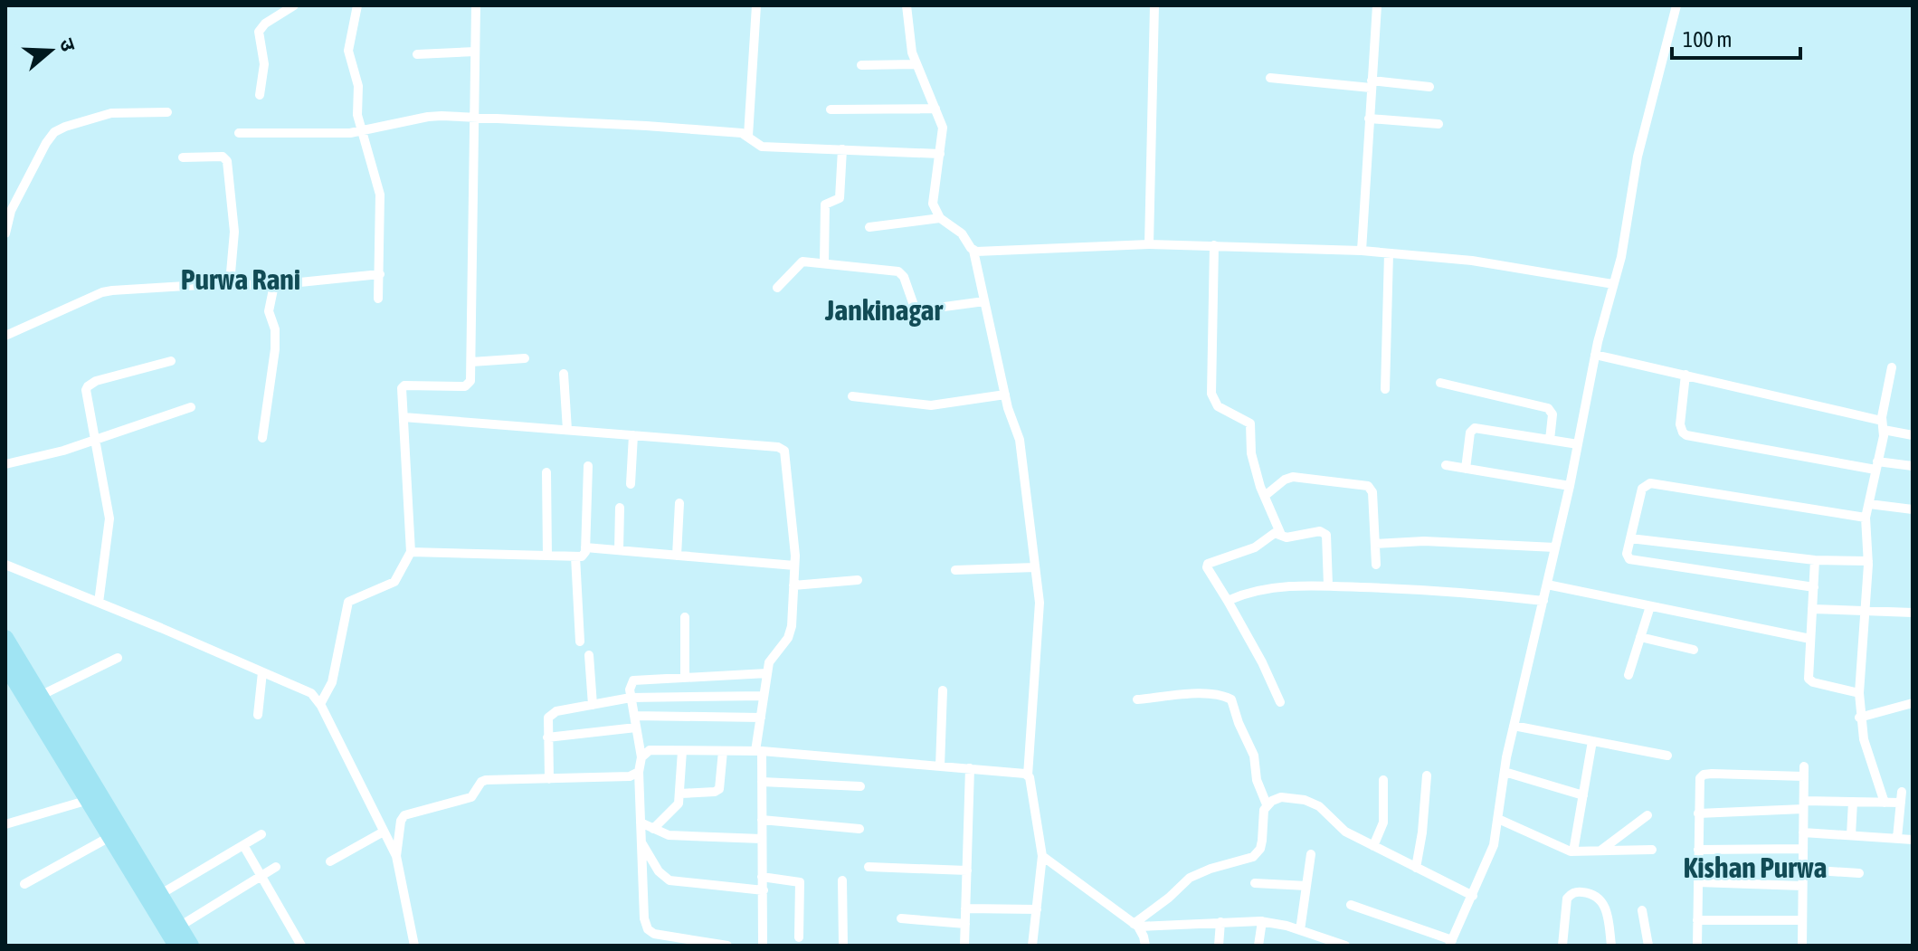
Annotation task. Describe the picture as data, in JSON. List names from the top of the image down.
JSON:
{
  "districts": ["Purwa Rani", "Jankinagar", "Kishan Purwa"],
  "scale_bar": "100 m",
  "north": "right"
}
